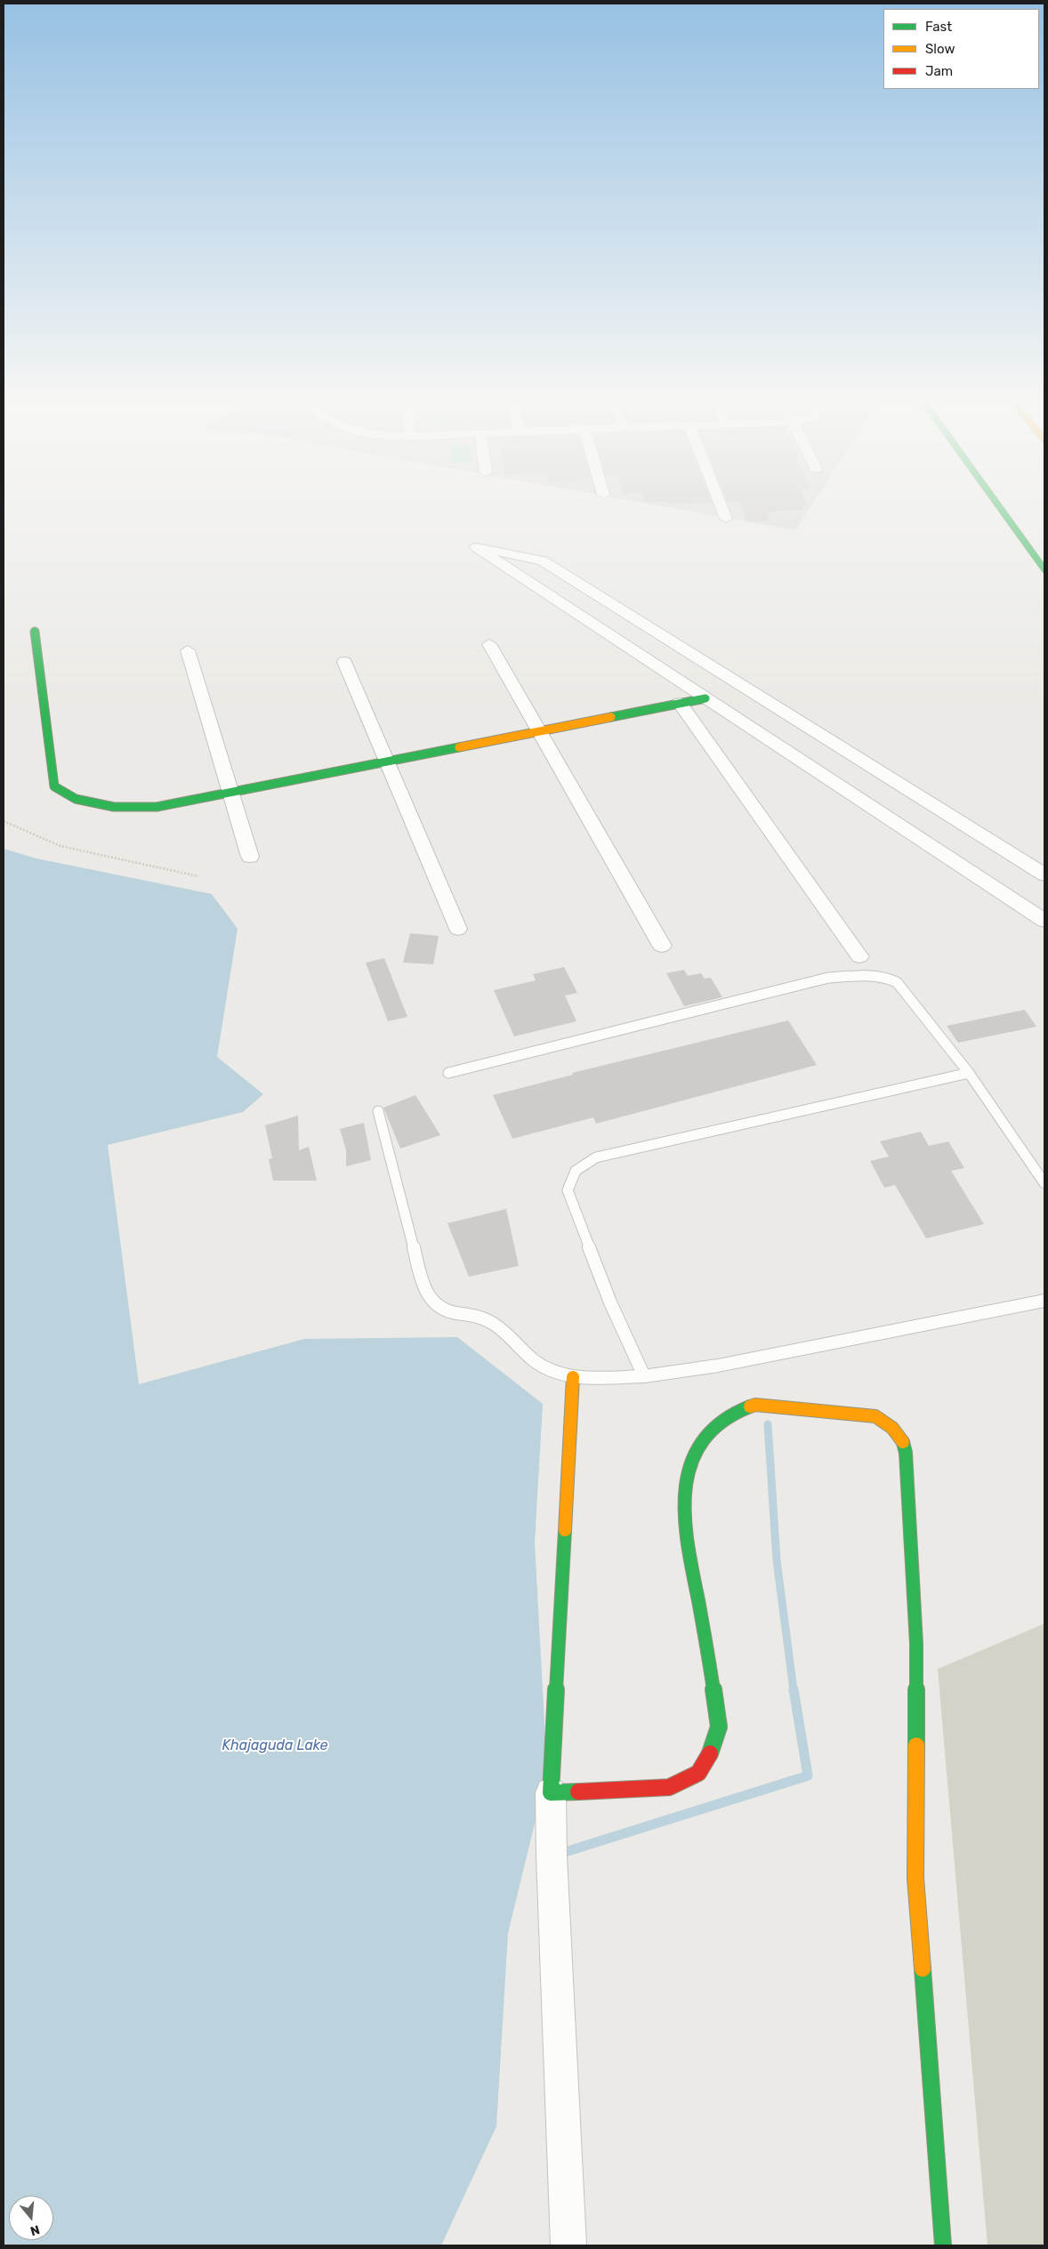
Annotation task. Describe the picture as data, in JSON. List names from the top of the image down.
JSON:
{
  "water": ["Khajaguda Lake"],
  "legend": ["Fast", "Slow", "Jam"],
  "north": "bottom"
}
